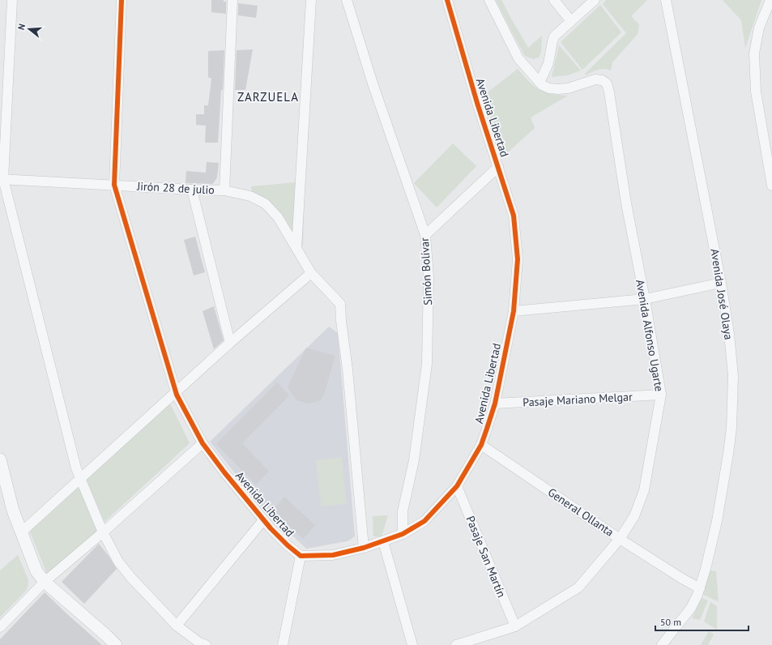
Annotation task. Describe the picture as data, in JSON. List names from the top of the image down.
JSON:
{
  "streets": {
    "street": [
      "Avenida Libertad",
      "Jirón 28 de julio",
      "Simón Bolívar",
      "Avenida José Olaya",
      "Avenida Alfonso Ugarte",
      "Pasaje Mariano Melgar",
      "General Ollanta",
      "Pasaje San Martín"
    ]
  },
  "crossings": [
    ["Avenida Libertad", "Jirón 28 de julio"],
    ["Avenida Libertad", "Simón Bolívar"],
    ["Avenida Libertad", "Pasaje Mariano Melgar"],
    ["Avenida Libertad", "General Ollanta"],
    ["Avenida Libertad", "Pasaje San Martín"],
    ["Avenida José Olaya", "General Ollanta"],
    ["Avenida Alfonso Ugarte", "Pasaje Mariano Melgar"],
    ["Avenida Alfonso Ugarte", "General Ollanta"],
    ["Avenida Alfonso Ugarte", "Pasaje San Martín"]
  ],
  "districts": ["ZARZUELA"],
  "scale_bar": "50 m",
  "north": "left"
}
